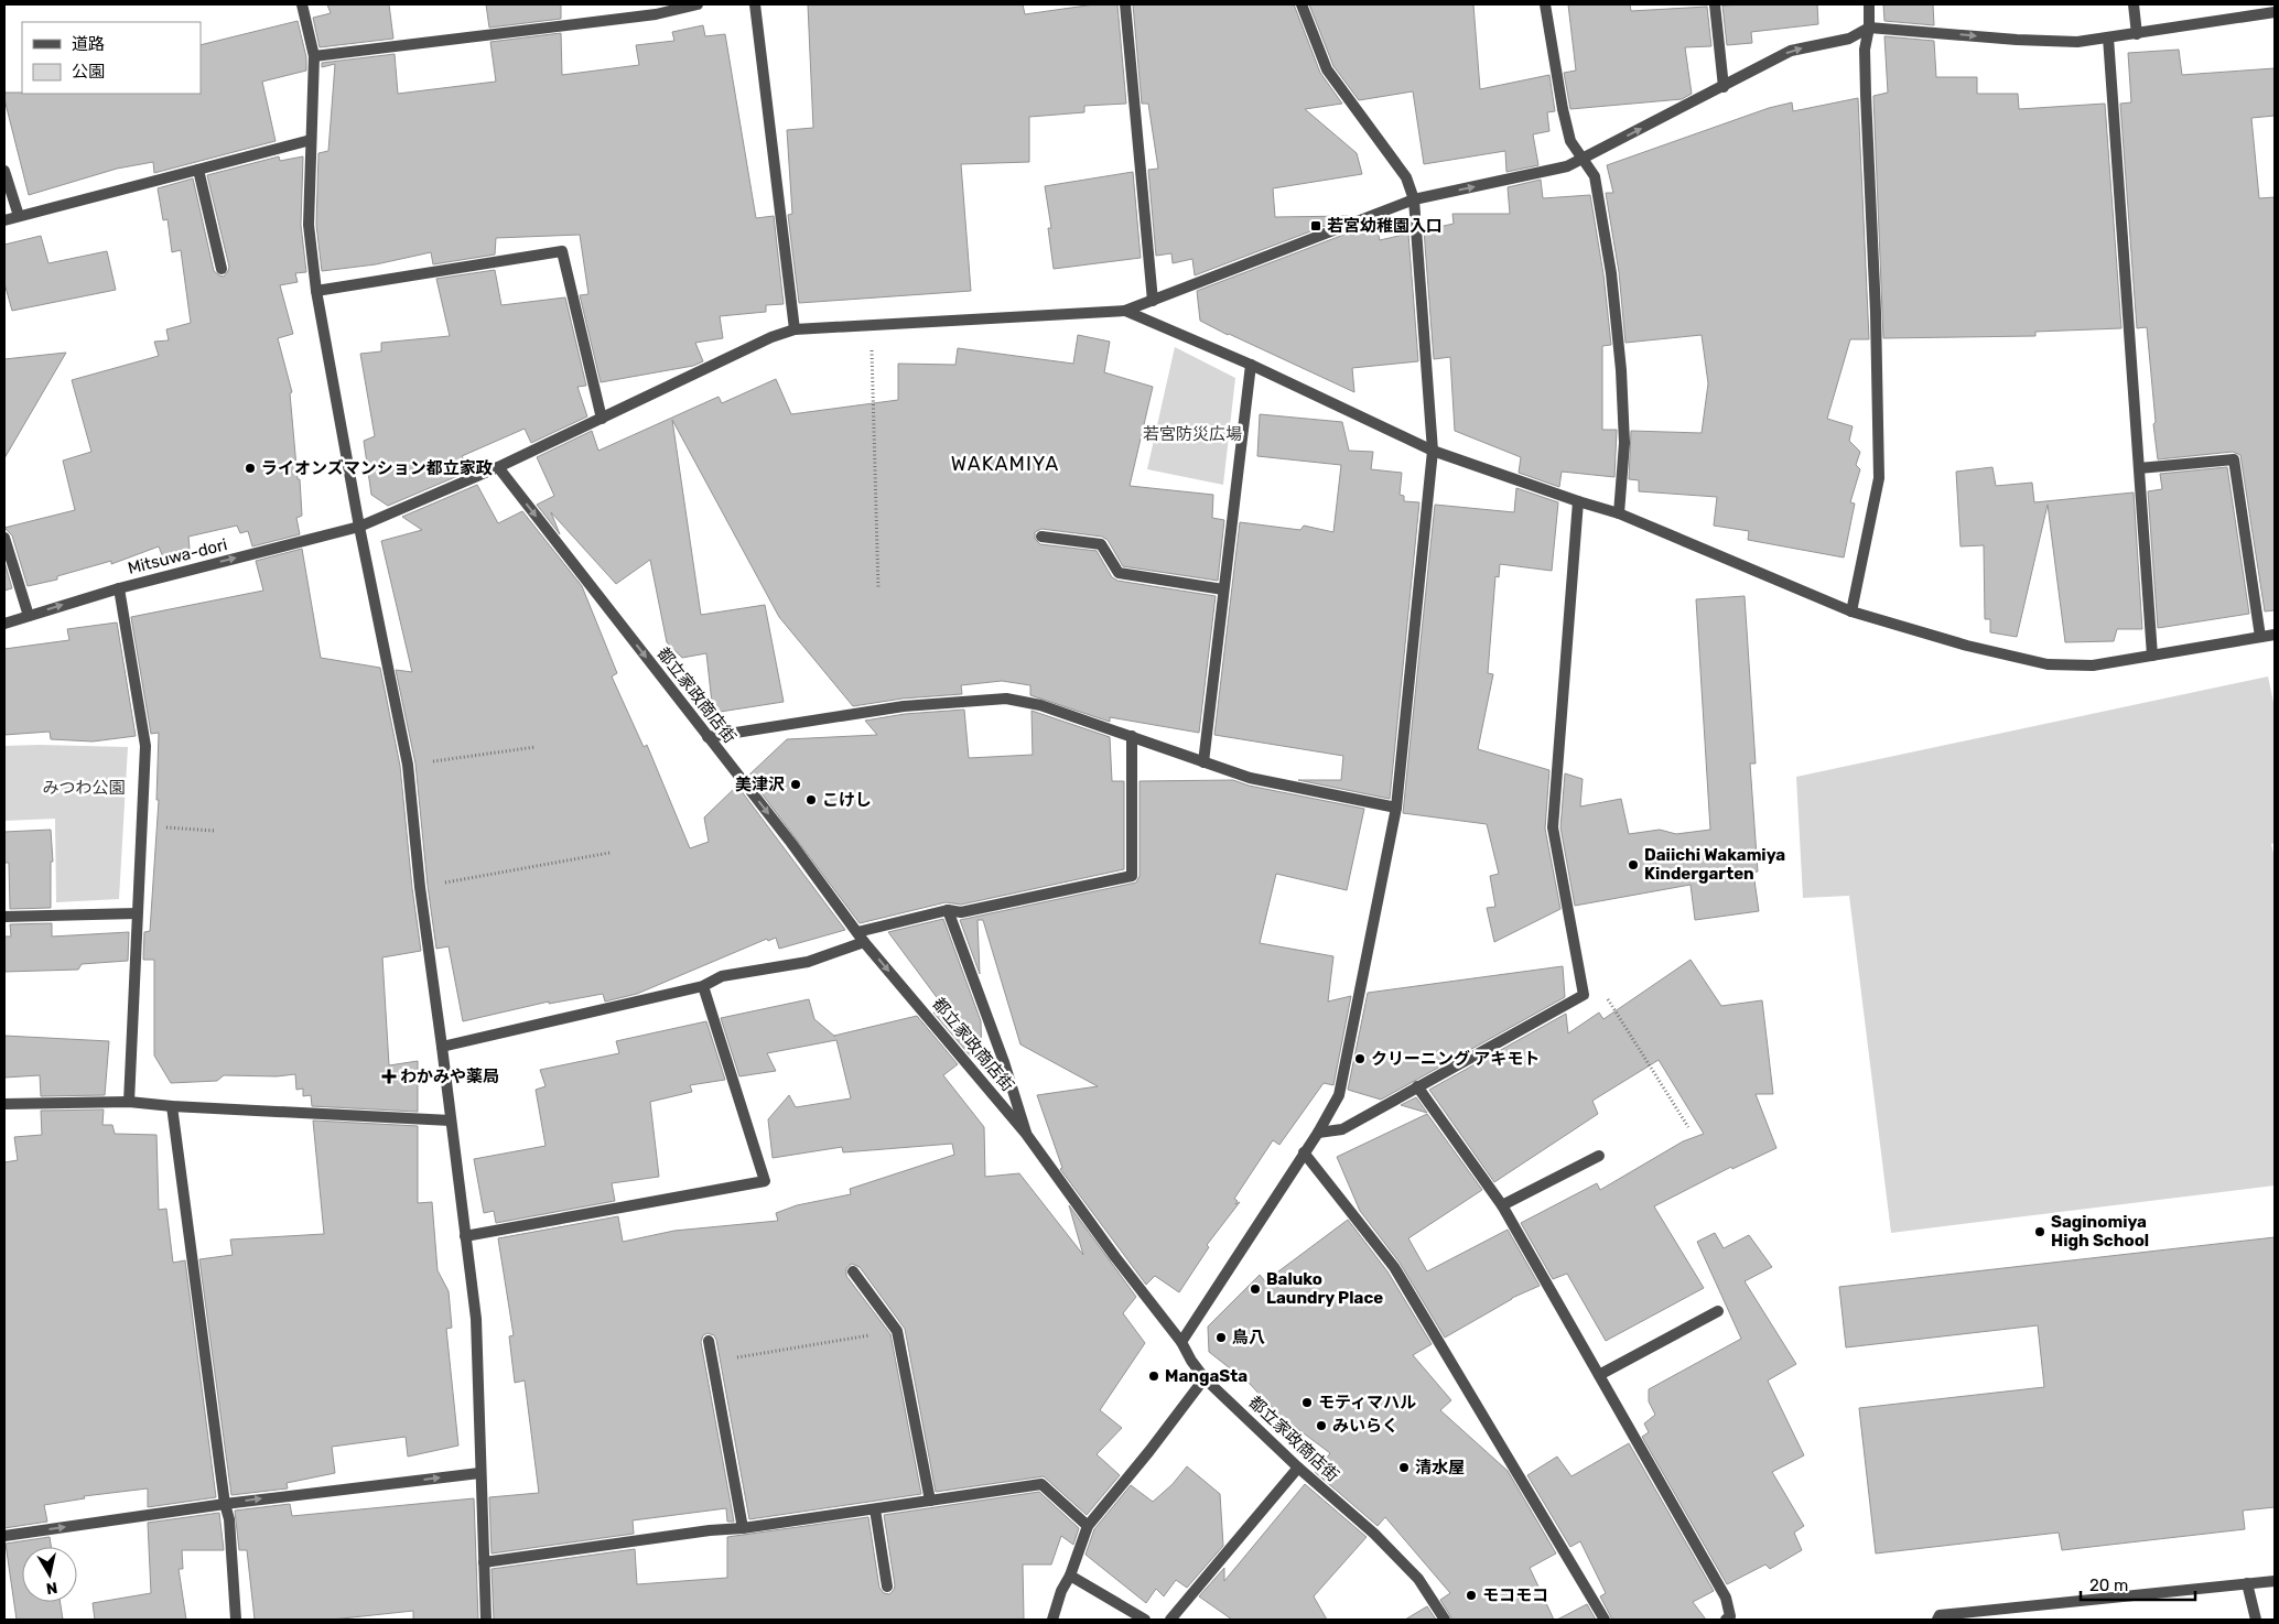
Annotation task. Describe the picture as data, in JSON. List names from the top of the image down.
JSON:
{
  "streets": {
    "street": ["Mitsuwa-dori", "都立家政商店街"]
  },
  "crossings": [
    ["Mitsuwa-dori", "都立家政商店街"]
  ],
  "one_way": ["都立家政商店街"],
  "districts": ["WAKAMIYA"],
  "parks": ["若宮防災広場", "みつわ公園"],
  "places": {
    "transit": ["若宮幼稚園入口"],
    "other": [
      "ライオンズマンション都立家政",
      "美津沢",
      "こけし",
      "Daiichi Wakamiya Kindergarten",
      "クリーニング アキモト",
      "Saginomiya High School",
      "Baluko Laundry Place",
      "鳥八",
      "MangaSta",
      "モティマハル",
      "みいらく",
      "清水屋",
      "モコモコ"
    ],
    "health": ["わかみや薬局"]
  },
  "legend": ["道路", "公園"],
  "scale_bar": "20 m",
  "north": "bottom"
}
